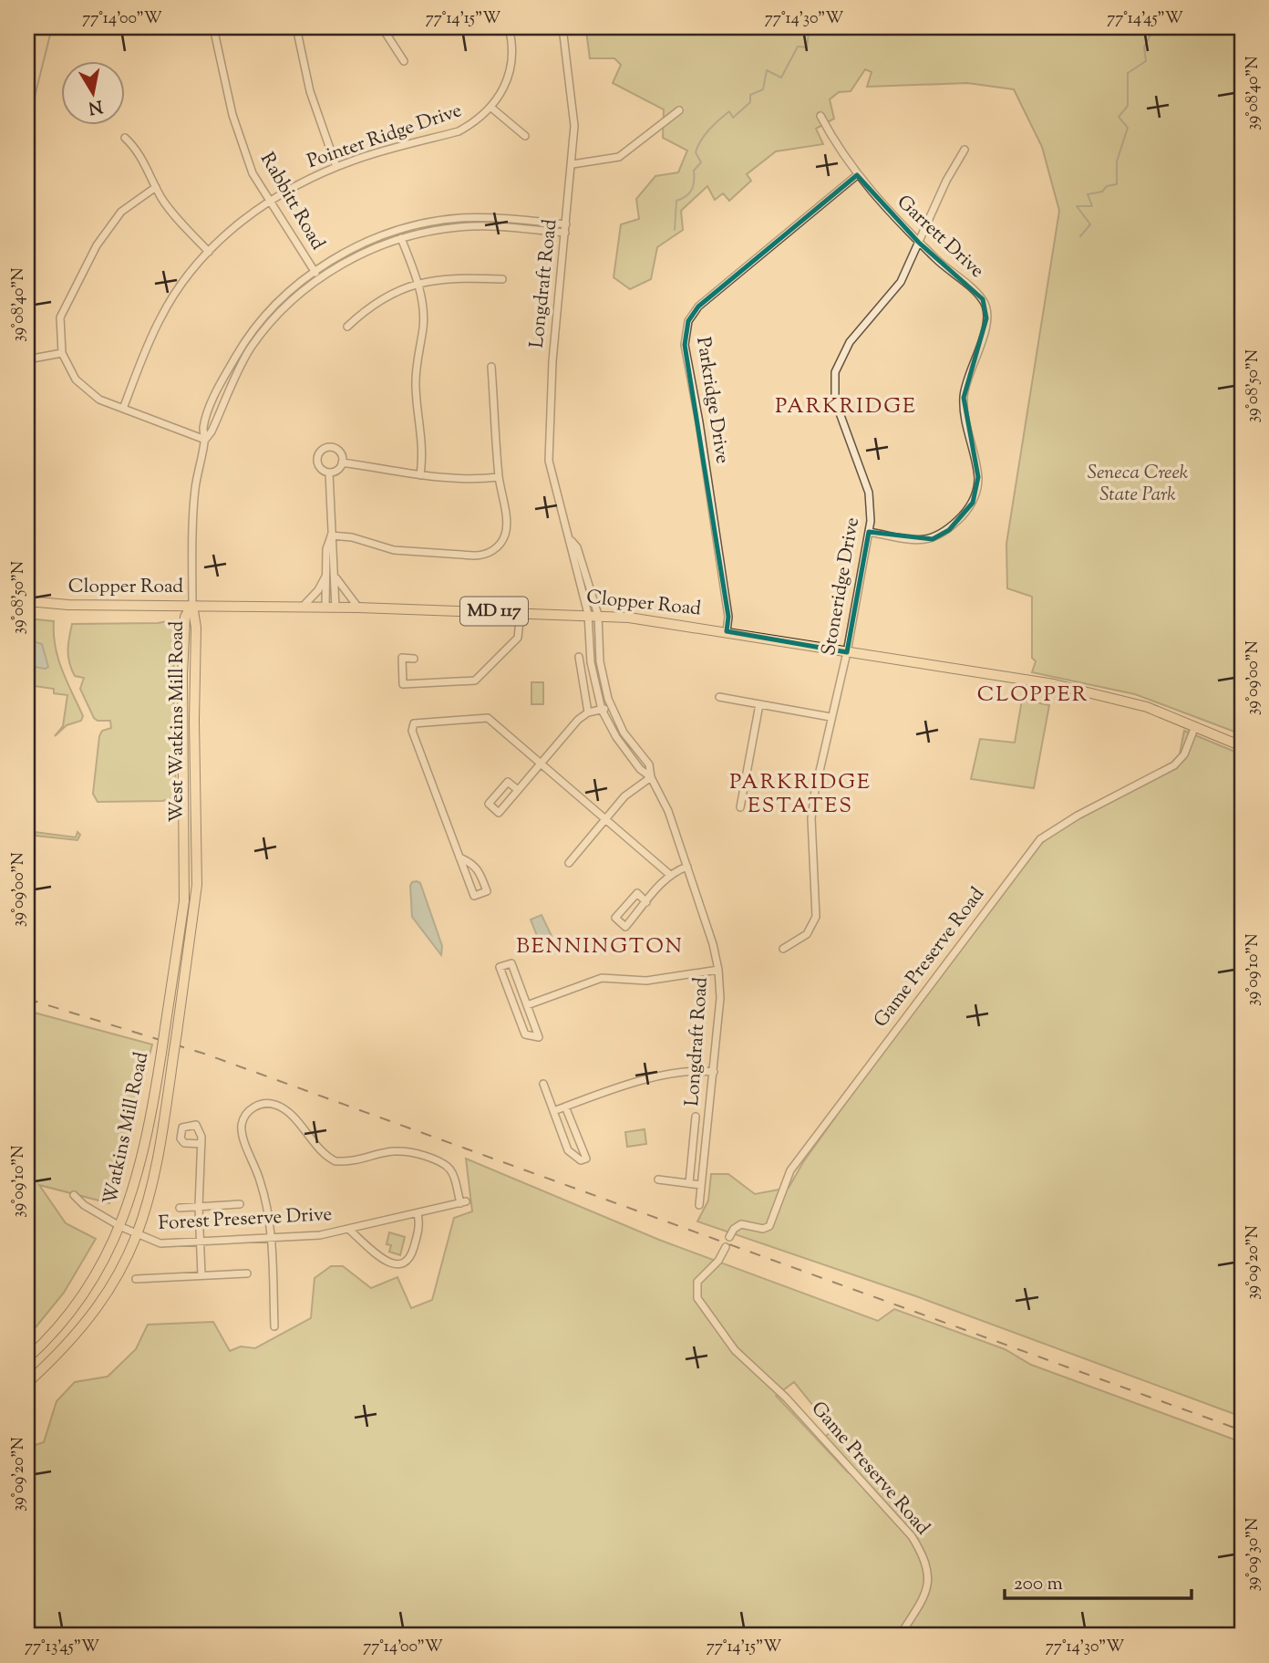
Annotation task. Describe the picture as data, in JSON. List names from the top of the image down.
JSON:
{
  "streets": {
    "main road": [
      "Clopper Road",
      "MD 117",
      "West Watkins Mill Road",
      "Watkins Mill Road"
    ],
    "street": [
      "Pointer Ridge Drive",
      "Rabbitt Road",
      "Garrett Drive",
      "Longdraft Road",
      "Parkridge Drive",
      "Stoneridge Drive",
      "Game Preserve Road",
      "Forest Preserve Drive"
    ]
  },
  "crossings": [
    ["Pointer Ridge Drive", "Rabbitt Road"],
    ["Garrett Drive", "Parkridge Drive"],
    ["Garrett Drive", "Stoneridge Drive"],
    ["Longdraft Road", "Clopper Road"],
    ["Parkridge Drive", "Clopper Road"],
    ["Stoneridge Drive", "Clopper Road"],
    ["Clopper Road", "West Watkins Mill Road"],
    ["Clopper Road", "Game Preserve Road"],
    ["West Watkins Mill Road", "Watkins Mill Road"],
    ["Watkins Mill Road", "Forest Preserve Drive"]
  ],
  "districts": [
    "PARKRIDGE",
    "CLOPPER",
    "PARKRIDGE ESTATES",
    "BENNINGTON"
  ],
  "parks": ["Seneca Creek State Park"],
  "scale_bar": "200 m",
  "north": "bottom",
  "coordinates": [
    "77°14'00\"W",
    "77°14'15\"W",
    "77°14'30\"W",
    "77°14'45\"W",
    "39°08'40\"N",
    "39°08'50\"N",
    "39°09'00\"N",
    "39°09'10\"N",
    "39°09'20\"N",
    "39°09'30\"N",
    "77°13'45\"W"
  ]
}
